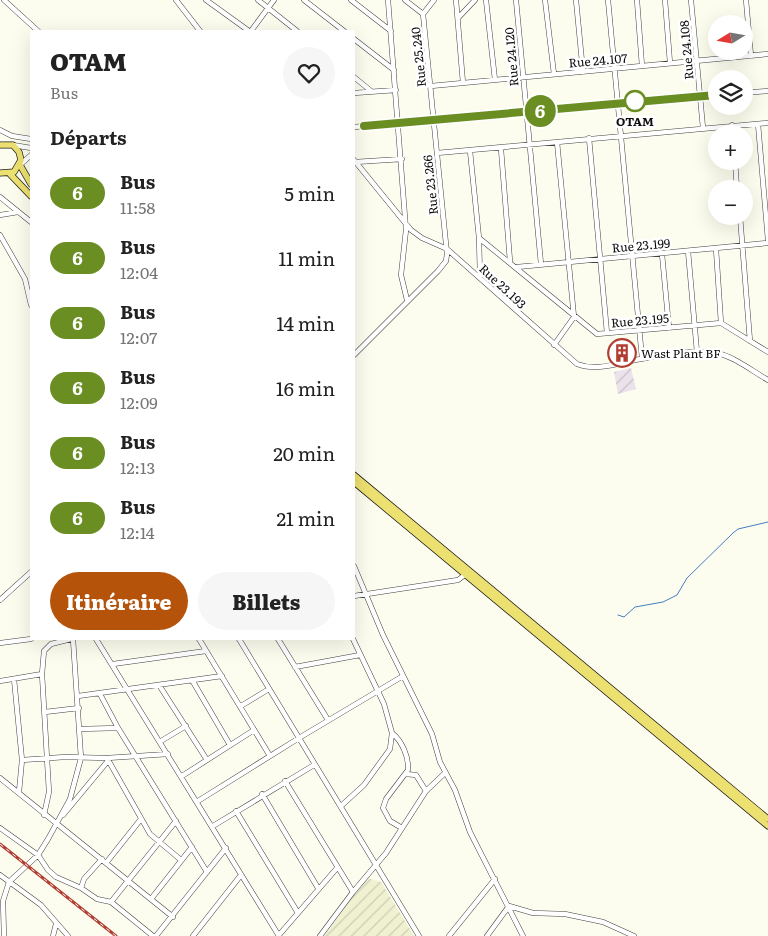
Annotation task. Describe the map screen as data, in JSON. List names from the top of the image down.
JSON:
{
  "streets": {
    "street": [
      "Rue 24.108",
      "Rue 25.240",
      "Rue 24.120",
      "Rue 24.107",
      "Rue 23.266",
      "Rue 23.199",
      "Rue 23.193",
      "Rue 23.195"
    ]
  },
  "crossings": [
    ["Rue 24.108", "Rue 24.107"],
    ["Rue 25.240", "Rue 24.107"],
    ["Rue 25.240", "Rue 23.266"],
    ["Rue 24.120", "Rue 24.107"],
    ["Rue 24.120", "Rue 23.199"],
    ["Rue 23.266", "Rue 23.193"],
    ["Rue 23.199", "Rue 23.195"]
  ],
  "places": {
    "other": ["OTAM"],
    "building": ["Wast Plant BF"]
  },
  "lines": ["bus line 6"],
  "north": "left",
  "page": {
    "on_map": "6",
    "map_buttons": ["+", "−"],
    "heading": [
      ["OTAM", "Bus"],
      "Départs"
    ],
    "list": [
      {
        "mark": "6",
        "name": "Bus",
        "note": "11:58",
        "value": "5 min"
      },
      {
        "mark": "6",
        "name": "Bus",
        "note": "12:04",
        "value": "11 min"
      },
      {
        "mark": "6",
        "name": "Bus",
        "note": "12:07",
        "value": "14 min"
      },
      {
        "mark": "6",
        "name": "Bus",
        "note": "12:09",
        "value": "16 min"
      },
      {
        "mark": "6",
        "name": "Bus",
        "note": "12:13",
        "value": "20 min"
      },
      {
        "mark": "6",
        "name": "Bus",
        "note": "12:14",
        "value": "21 min"
      }
    ],
    "buttons": ["Itinéraire", "Billets"]
  }
}
